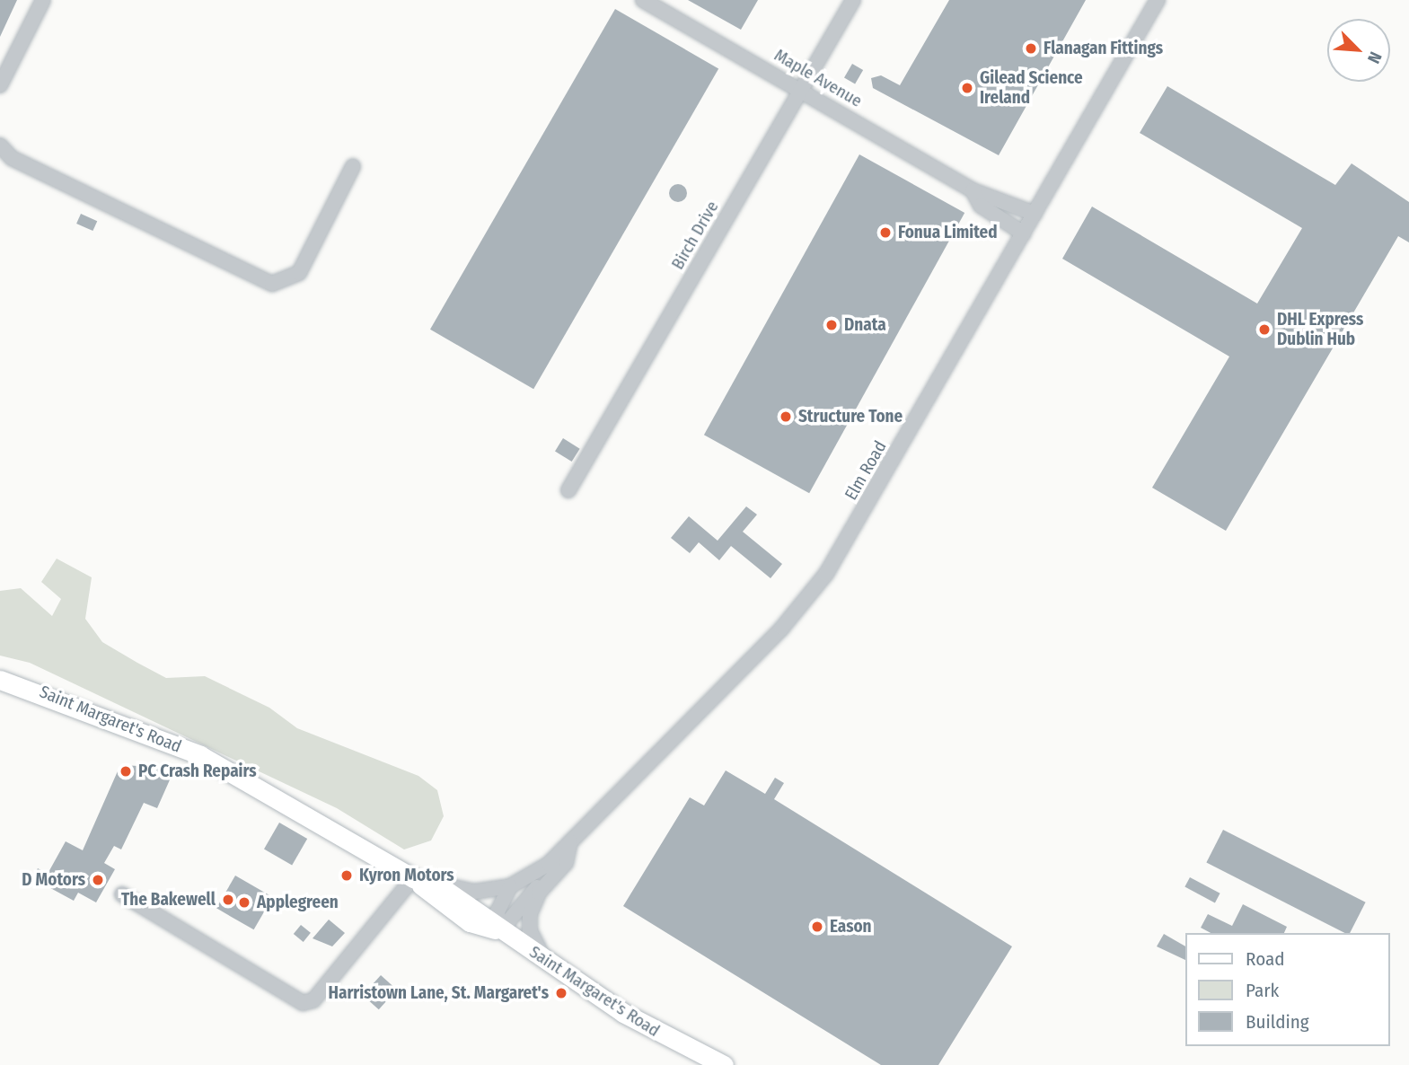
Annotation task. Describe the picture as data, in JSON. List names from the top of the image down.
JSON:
{
  "streets": {
    "main road": ["Saint Margaret's Road"],
    "street": ["Maple Avenue", "Birch Drive", "Elm Road"]
  },
  "crossings": [
    ["Maple Avenue", "Birch Drive"],
    ["Maple Avenue", "Elm Road"],
    ["Elm Road", "Saint Margaret's Road"]
  ],
  "places": [
    "Flanagan Fittings",
    "Gilead Science Ireland",
    "Fonua Limited",
    "Dnata",
    "DHL Express Dublin Hub",
    "Structure Tone",
    "PC Crash Repairs",
    "Kyron Motors",
    "D Motors",
    "The Bakewell",
    "Applegreen",
    "Eason",
    "Harristown Lane, St. Margaret's"
  ],
  "legend": ["Road", "Park", "Building"],
  "north": "bottom right"
}
